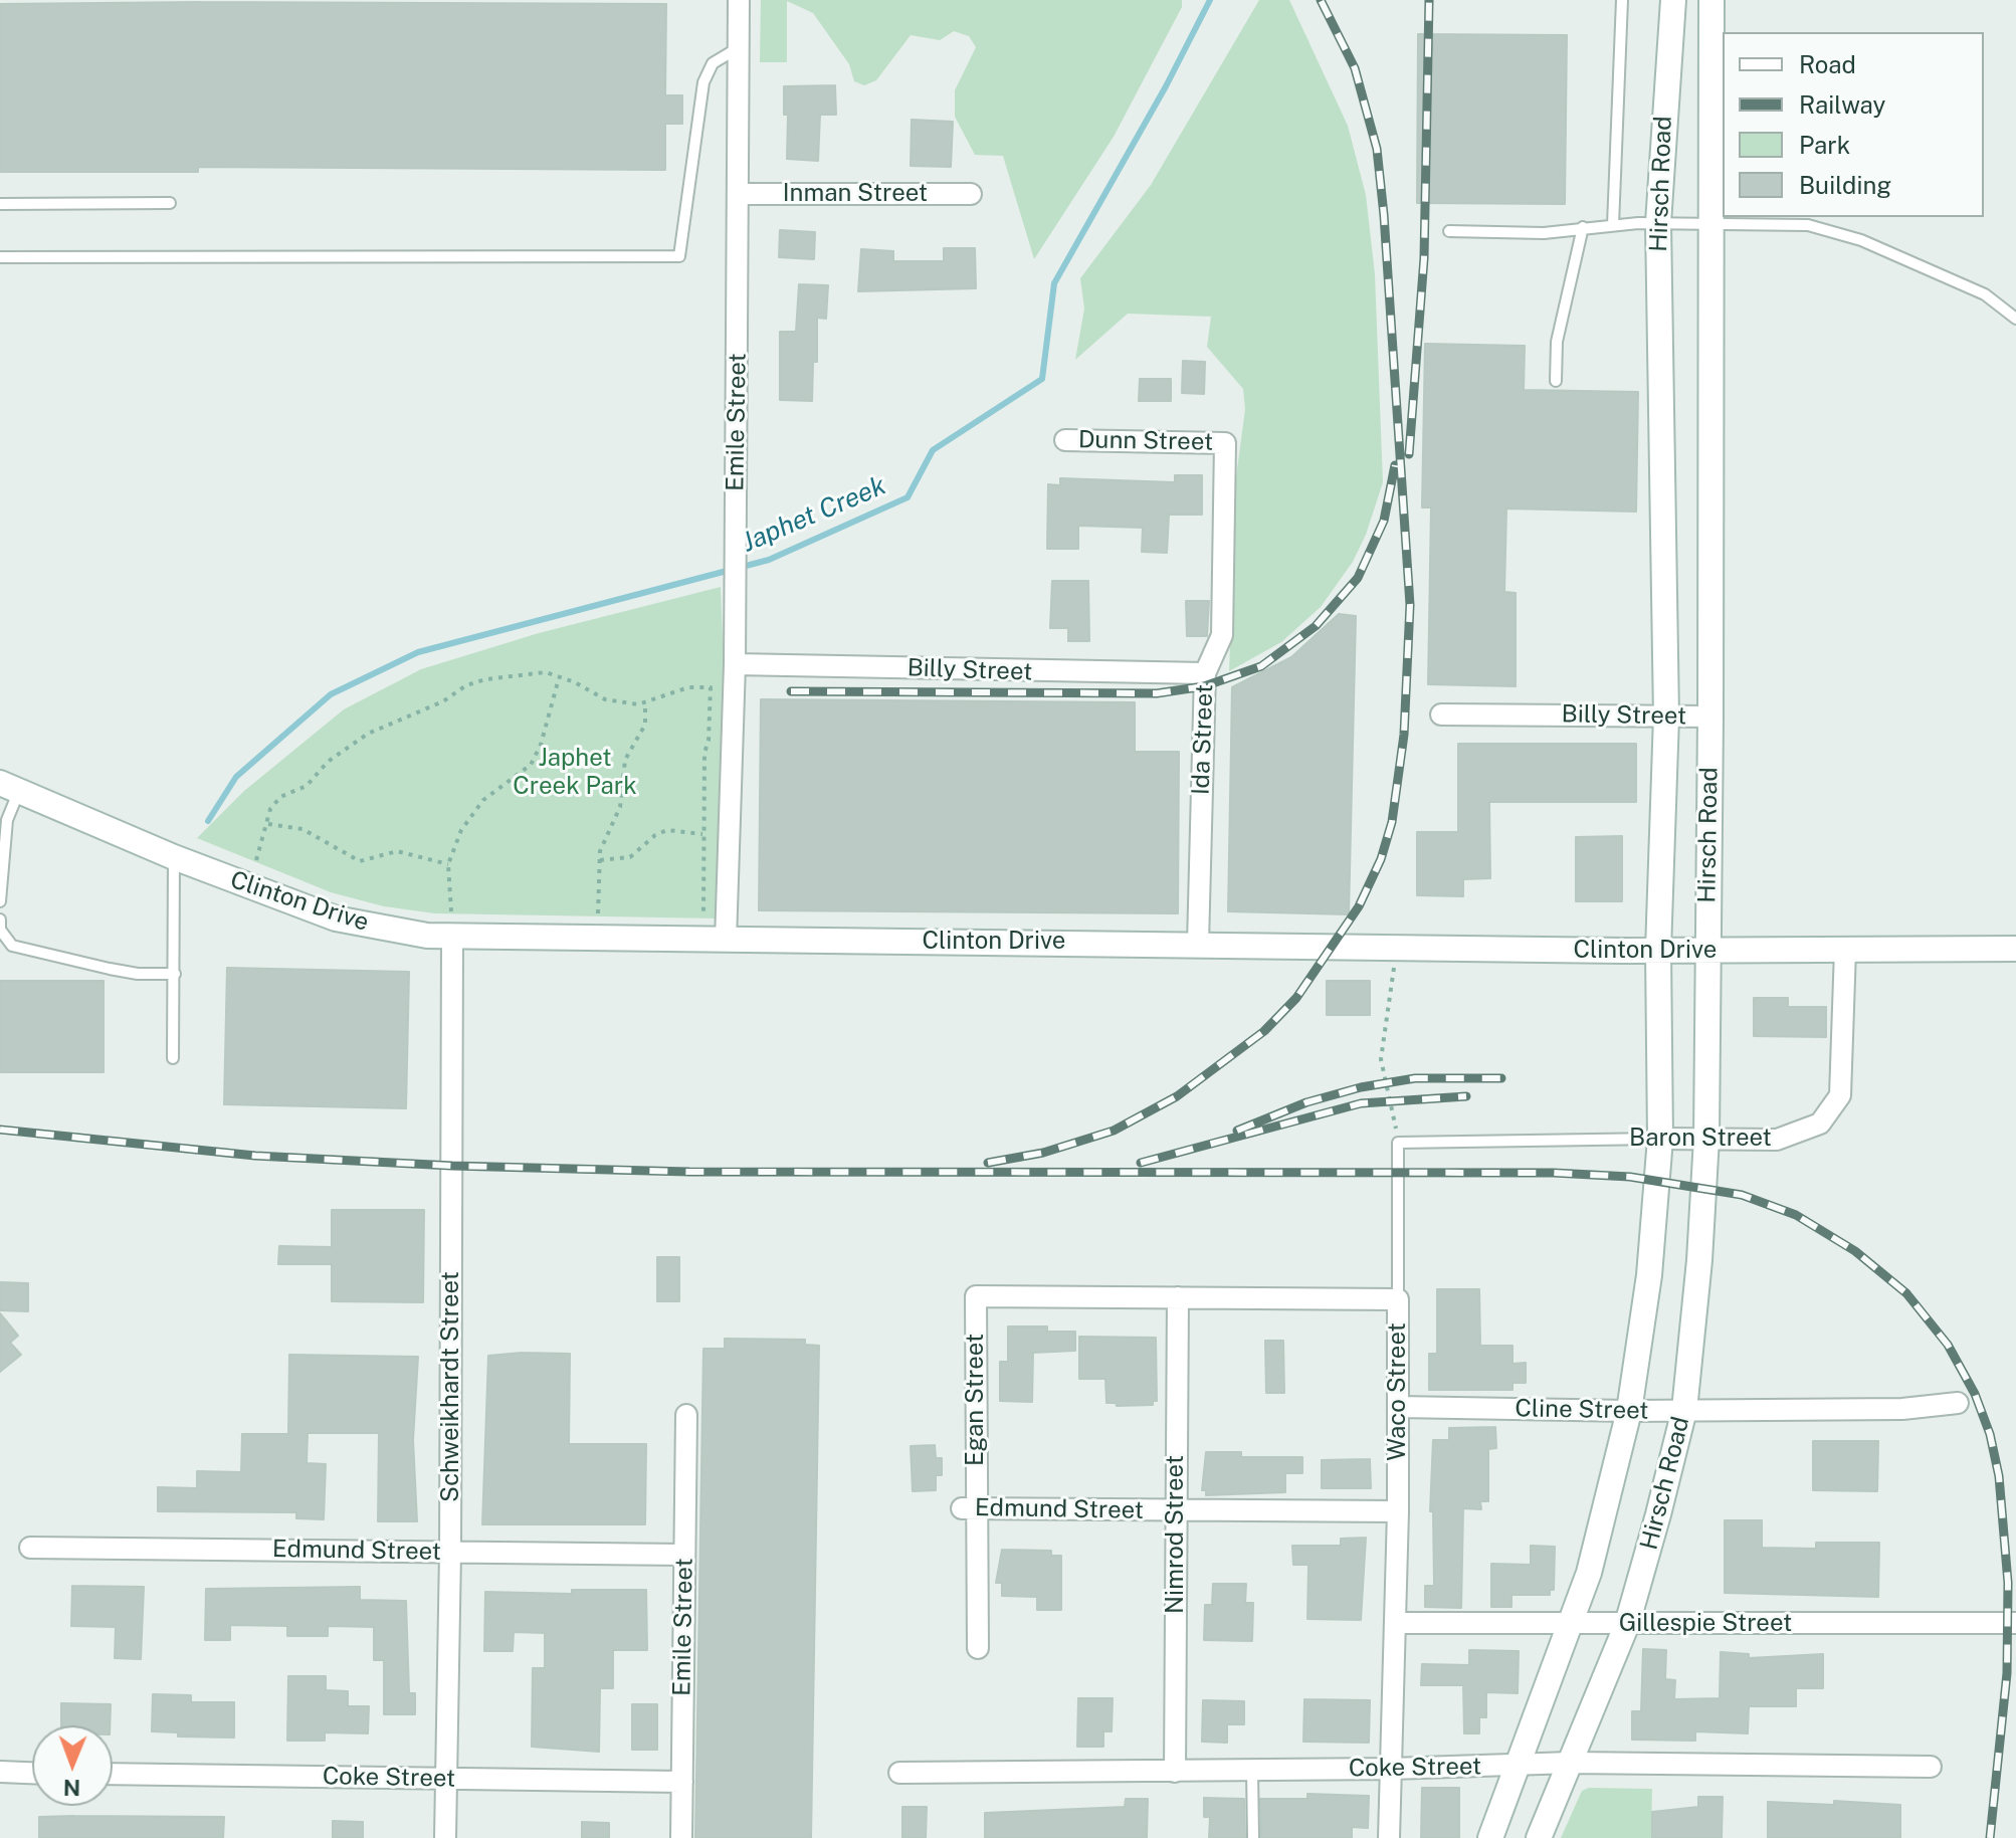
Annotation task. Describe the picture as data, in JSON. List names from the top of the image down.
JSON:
{
  "streets": {
    "main road": ["Hirsch Road", "Clinton Drive"],
    "street": [
      "Inman Street",
      "Emile Street",
      "Dunn Street",
      "Billy Street",
      "Ida Street",
      "Baron Street",
      "Schweikhardt Street",
      "Waco Street",
      "Egan Street",
      "Cline Street",
      "Edmund Street",
      "Nimrod Street",
      "Gillespie Street",
      "Coke Street"
    ]
  },
  "crossings": [
    ["Hirsch Road", "Billy Street"],
    ["Hirsch Road", "Clinton Drive"],
    ["Hirsch Road", "Baron Street"],
    ["Hirsch Road", "Cline Street"],
    ["Hirsch Road", "Gillespie Street"],
    ["Hirsch Road", "Coke Street"],
    ["Inman Street", "Emile Street"],
    ["Emile Street", "Billy Street"],
    ["Emile Street", "Clinton Drive"],
    ["Emile Street", "Edmund Street"],
    ["Emile Street", "Coke Street"],
    ["Dunn Street", "Ida Street"],
    ["Billy Street", "Ida Street"],
    ["Ida Street", "Clinton Drive"],
    ["Clinton Drive", "Baron Street"],
    ["Clinton Drive", "Schweikhardt Street"],
    ["Baron Street", "Waco Street"],
    ["Schweikhardt Street", "Edmund Street"],
    ["Schweikhardt Street", "Coke Street"],
    ["Waco Street", "Cline Street"],
    ["Waco Street", "Edmund Street"],
    ["Waco Street", "Gillespie Street"],
    ["Waco Street", "Coke Street"],
    ["Egan Street", "Edmund Street"],
    ["Egan Street", "Nimrod Street"],
    ["Edmund Street", "Nimrod Street"],
    ["Nimrod Street", "Coke Street"]
  ],
  "water": ["Japhet Creek"],
  "parks": ["Japhet Creek Park"],
  "legend": [
    "Road",
    "Railway",
    "Park",
    "Building"
  ],
  "north": "bottom"
}
